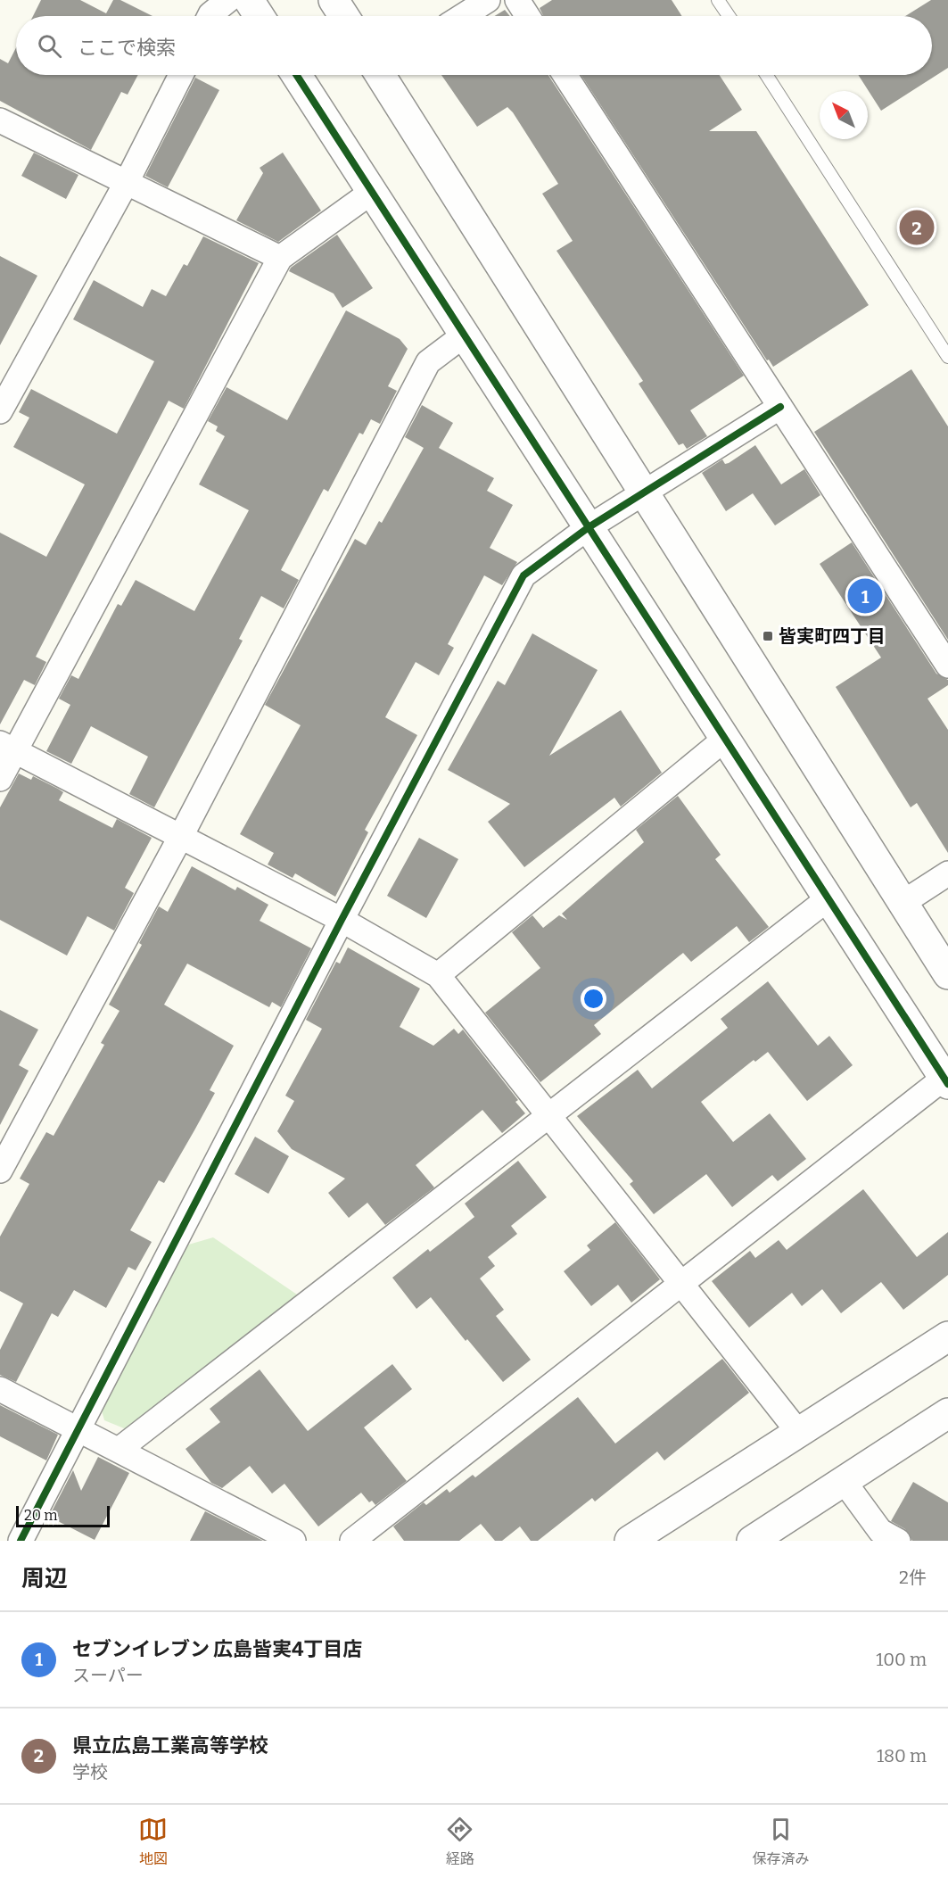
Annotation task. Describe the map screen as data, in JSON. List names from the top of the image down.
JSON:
{
  "places": {
    "transit": ["皆実町四丁目"]
  },
  "scale_bar": "20 m",
  "north": "top left",
  "page": {
    "search": "ここで検索",
    "pins": ["2", "1"],
    "scale": "20 m",
    "heading": ["周辺", "2件"],
    "list": [
      {
        "mark": "1",
        "name": "セブンイレブン 広島皆実4丁目店",
        "note": "スーパー",
        "value": "100 m"
      },
      {
        "mark": "2",
        "name": "県立広島工業高等学校",
        "note": "学校",
        "value": "180 m"
      }
    ],
    "nav": ["地図", "経路", "保存済み"]
  }
}
